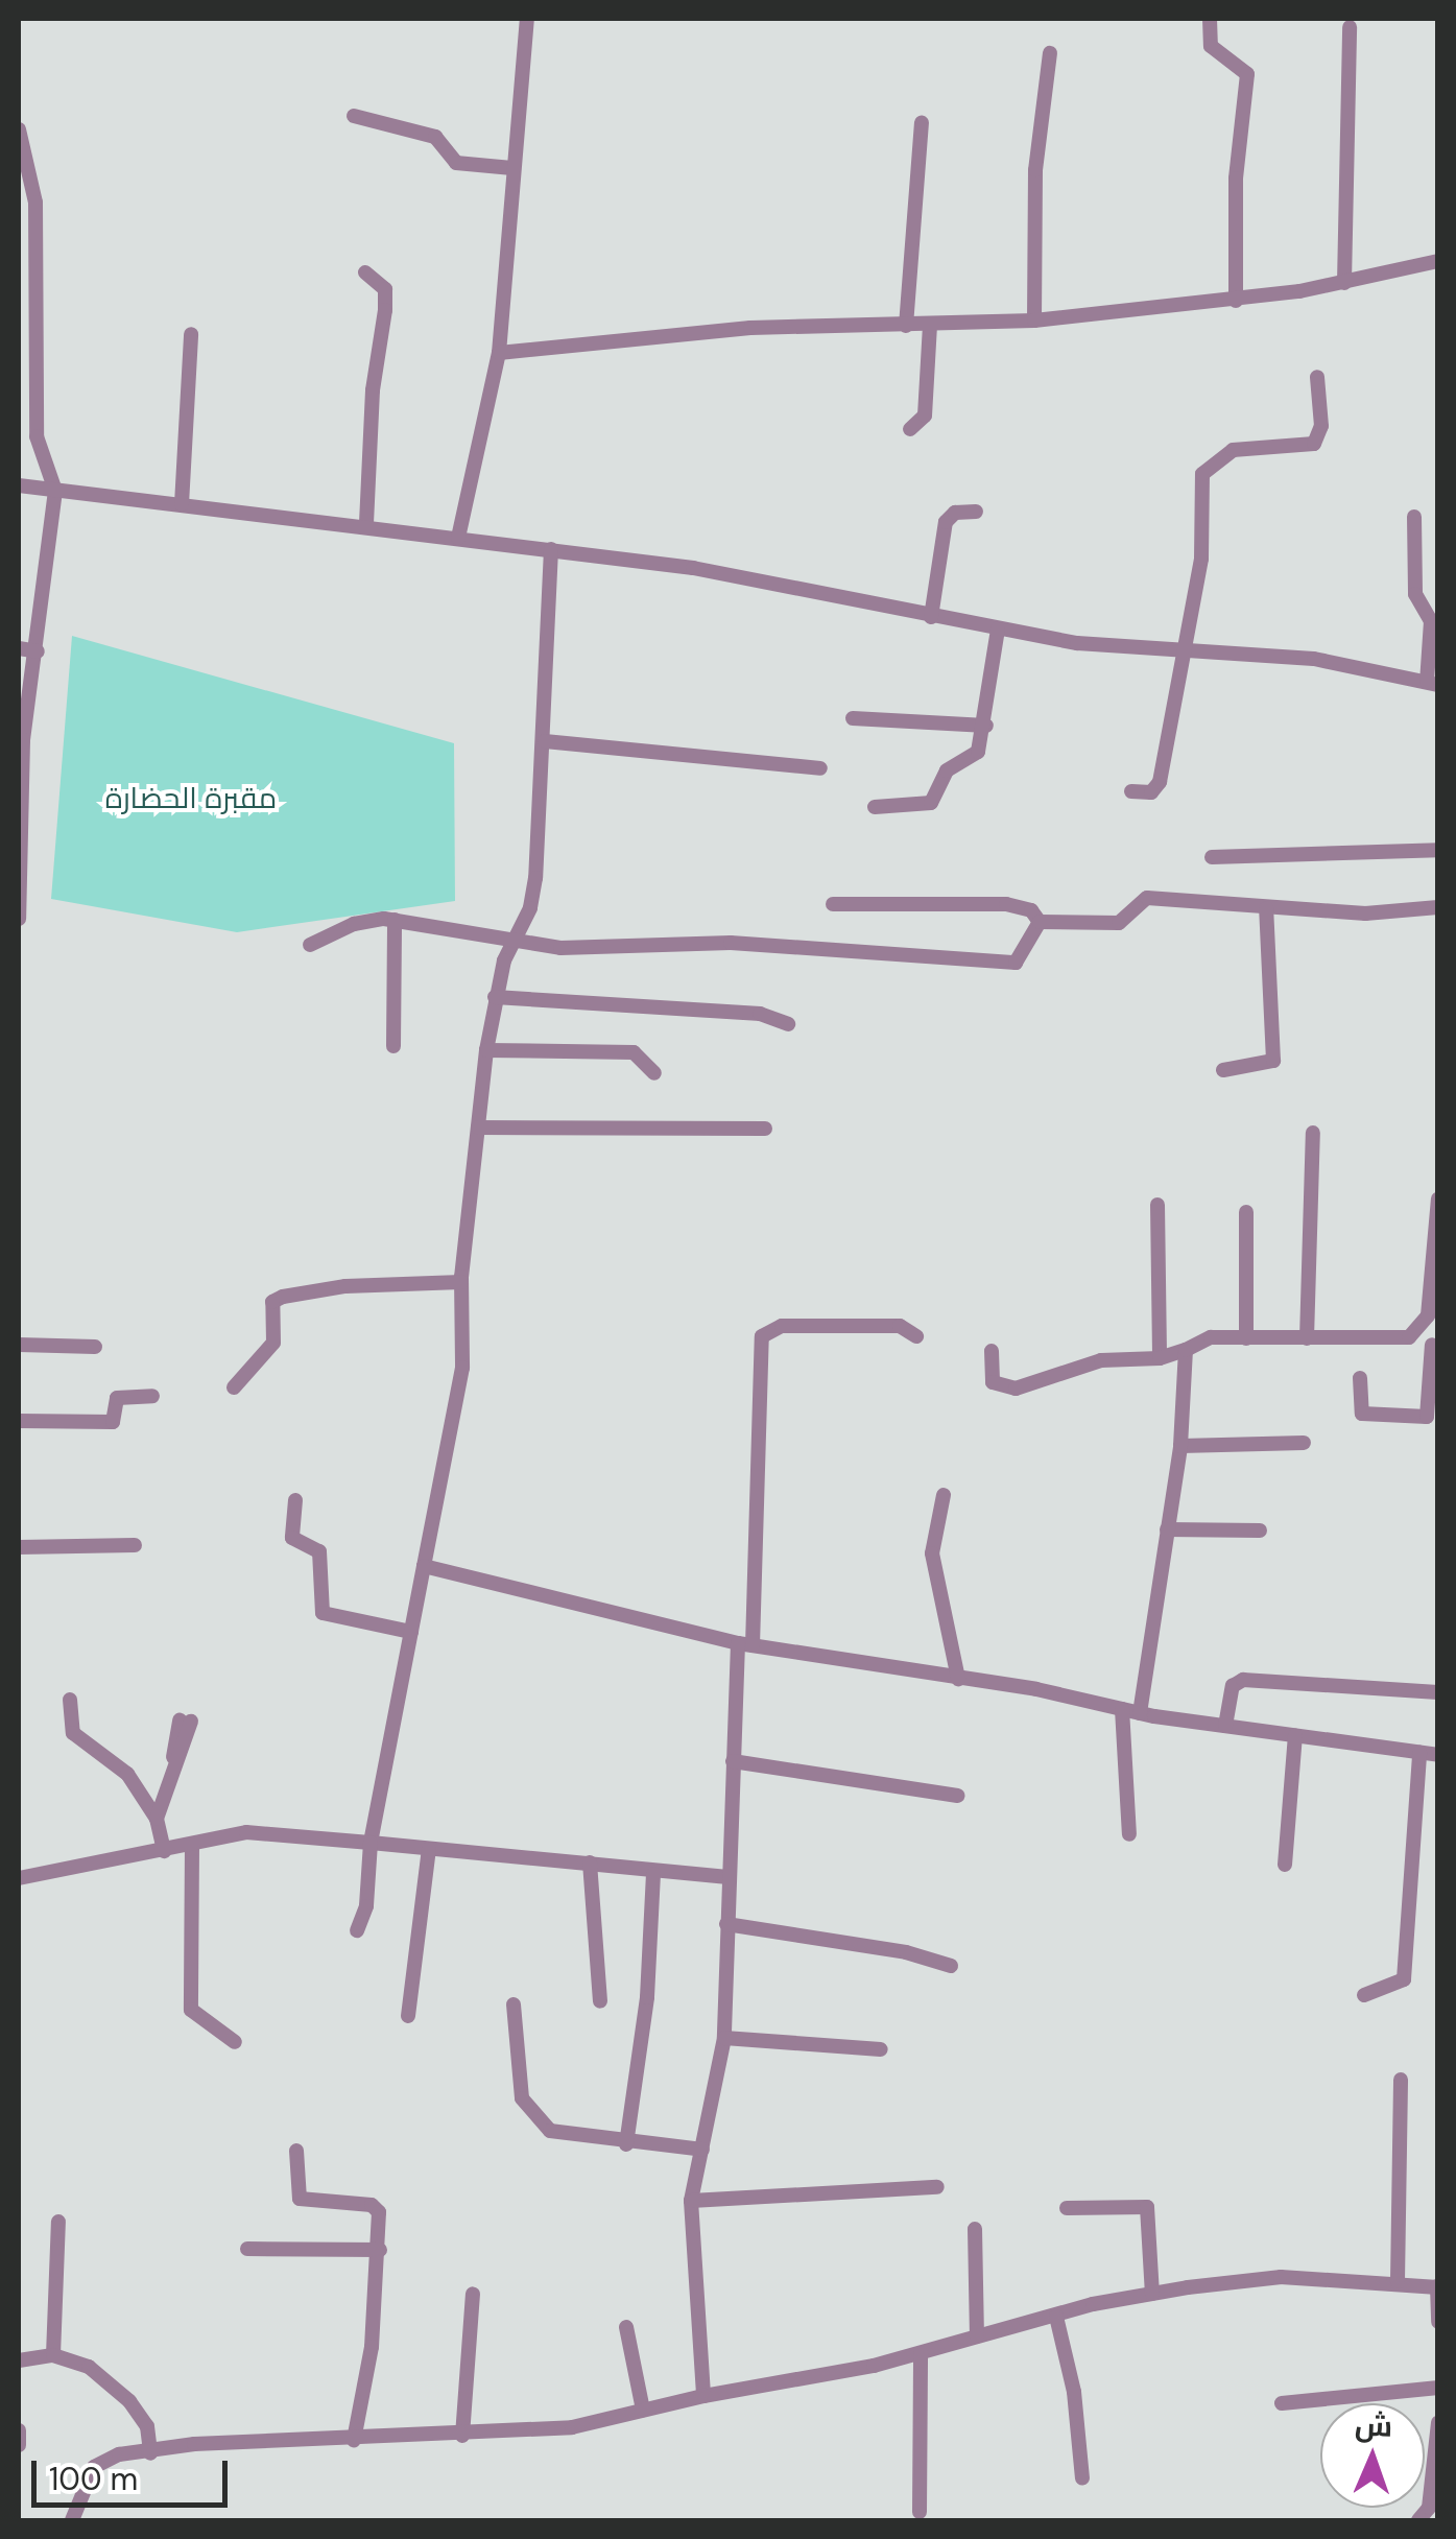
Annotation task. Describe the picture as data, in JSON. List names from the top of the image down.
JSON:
{
  "parks": ["مقبرة الحضارة"],
  "scale_bar": "100 m",
  "north": "top"
}
